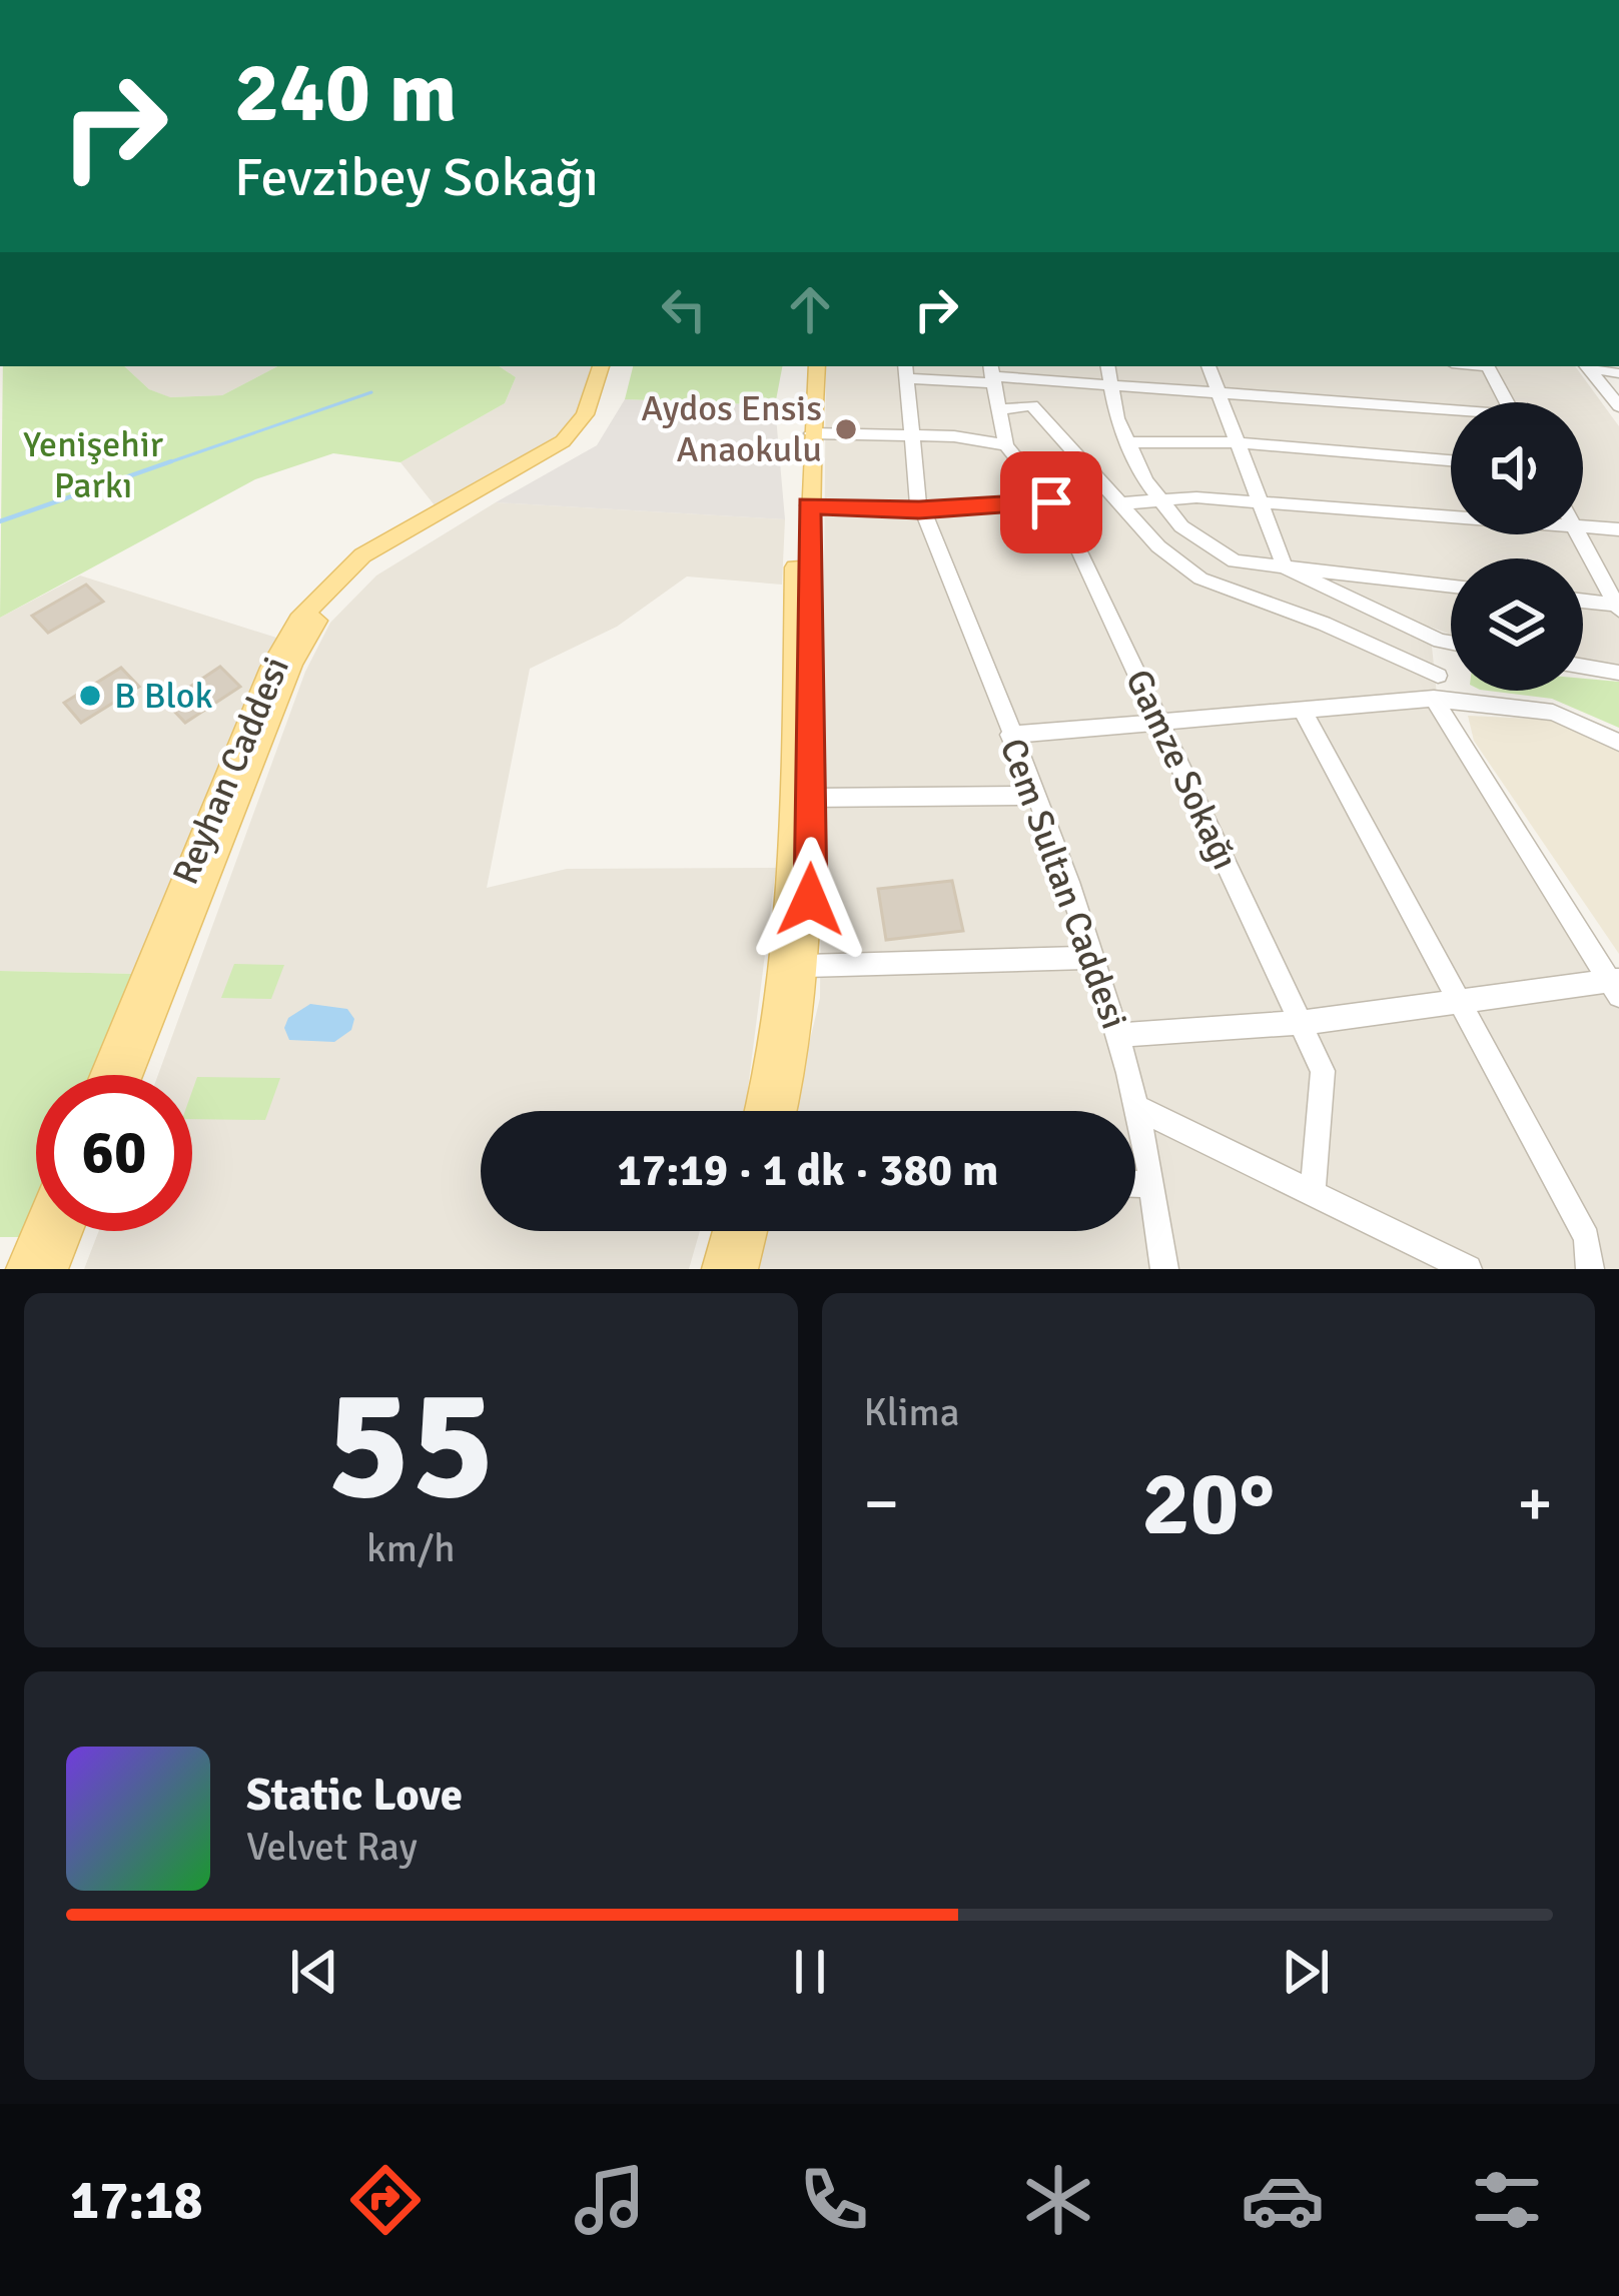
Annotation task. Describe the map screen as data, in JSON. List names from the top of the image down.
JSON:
{
  "streets": {
    "main road": ["Reyhan Caddesi"],
    "street": ["Gamze Sokağı", "Cem Sultan Caddesi"]
  },
  "parks": ["Yenişehir Parkı"],
  "places": ["Aydos Ensis Anaokulu", "B Blok"],
  "page": {
    "turn": ["240 m", "Fevzibey Sokağı"],
    "limit": "60",
    "trip": "17:19 · 1 dk · 380 m",
    "tile": [
      ["55", "km/h"],
      "Klima"
    ],
    "heat": ["−", "20°", "+"],
    "song": ["Static Love", "Velvet Ray"],
    "tabs": "17:18"
  }
}
